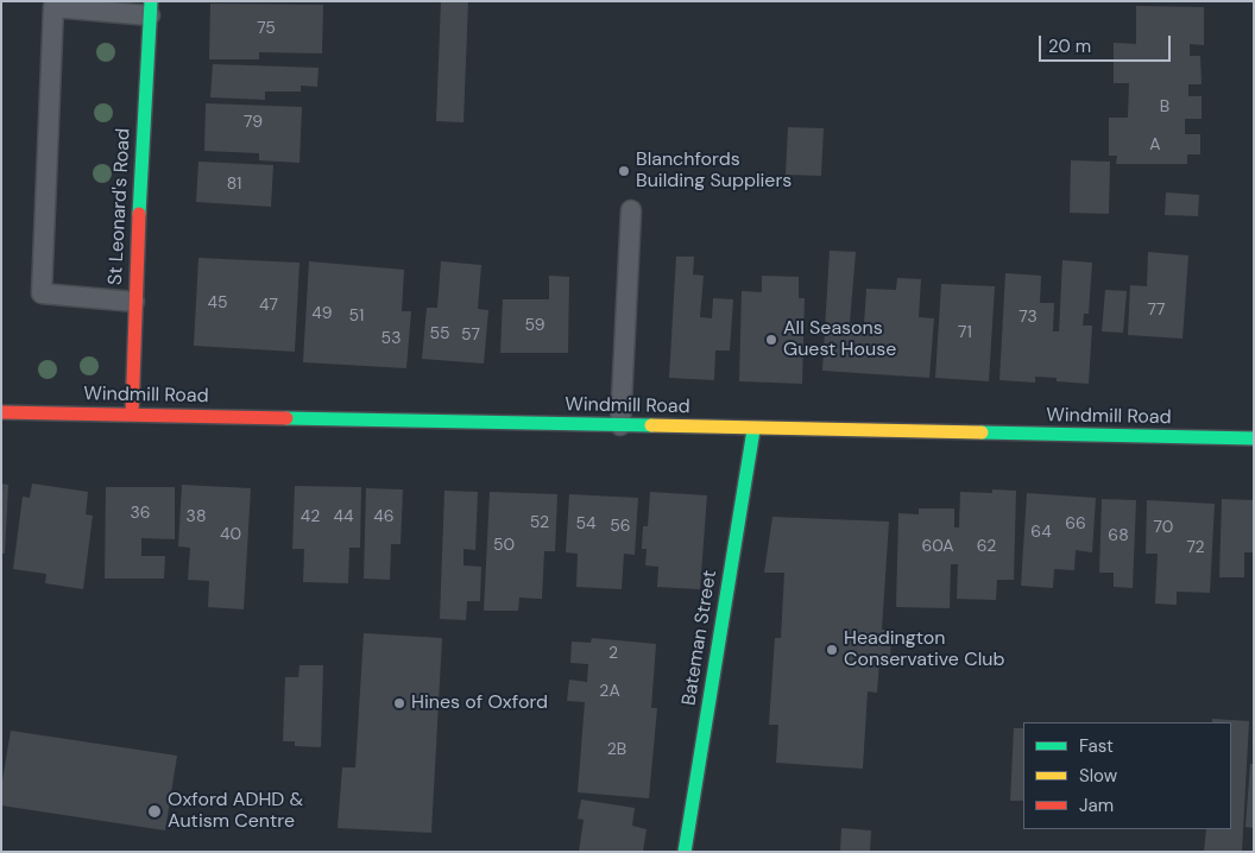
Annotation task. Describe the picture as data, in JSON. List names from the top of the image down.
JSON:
{
  "streets": {
    "main road": ["St Leonard's Road", "Windmill Road", "Bateman Street"]
  },
  "crossings": [
    ["St Leonard's Road", "Windmill Road"],
    ["Windmill Road", "Bateman Street"]
  ],
  "places": [
    "Blanchfords Building Suppliers",
    "All Seasons Guest House",
    "Headington Conservative Club",
    "Hines of Oxford",
    "Oxford ADHD & Autism Centre"
  ],
  "house_numbers": [
    "75",
    "B",
    "79",
    "A",
    "81",
    "45",
    "47",
    "77",
    "49",
    "51",
    "73",
    "59",
    "71",
    "55",
    "57",
    "53",
    "36",
    "38",
    "42",
    "44",
    "46",
    "52",
    "54",
    "66",
    "56",
    "70",
    "64",
    "40",
    "68",
    "50",
    "60A",
    "62",
    "72",
    "2",
    "2A",
    "2B"
  ],
  "legend": ["Fast", "Slow", "Jam"],
  "scale_bar": "20 m"
}
